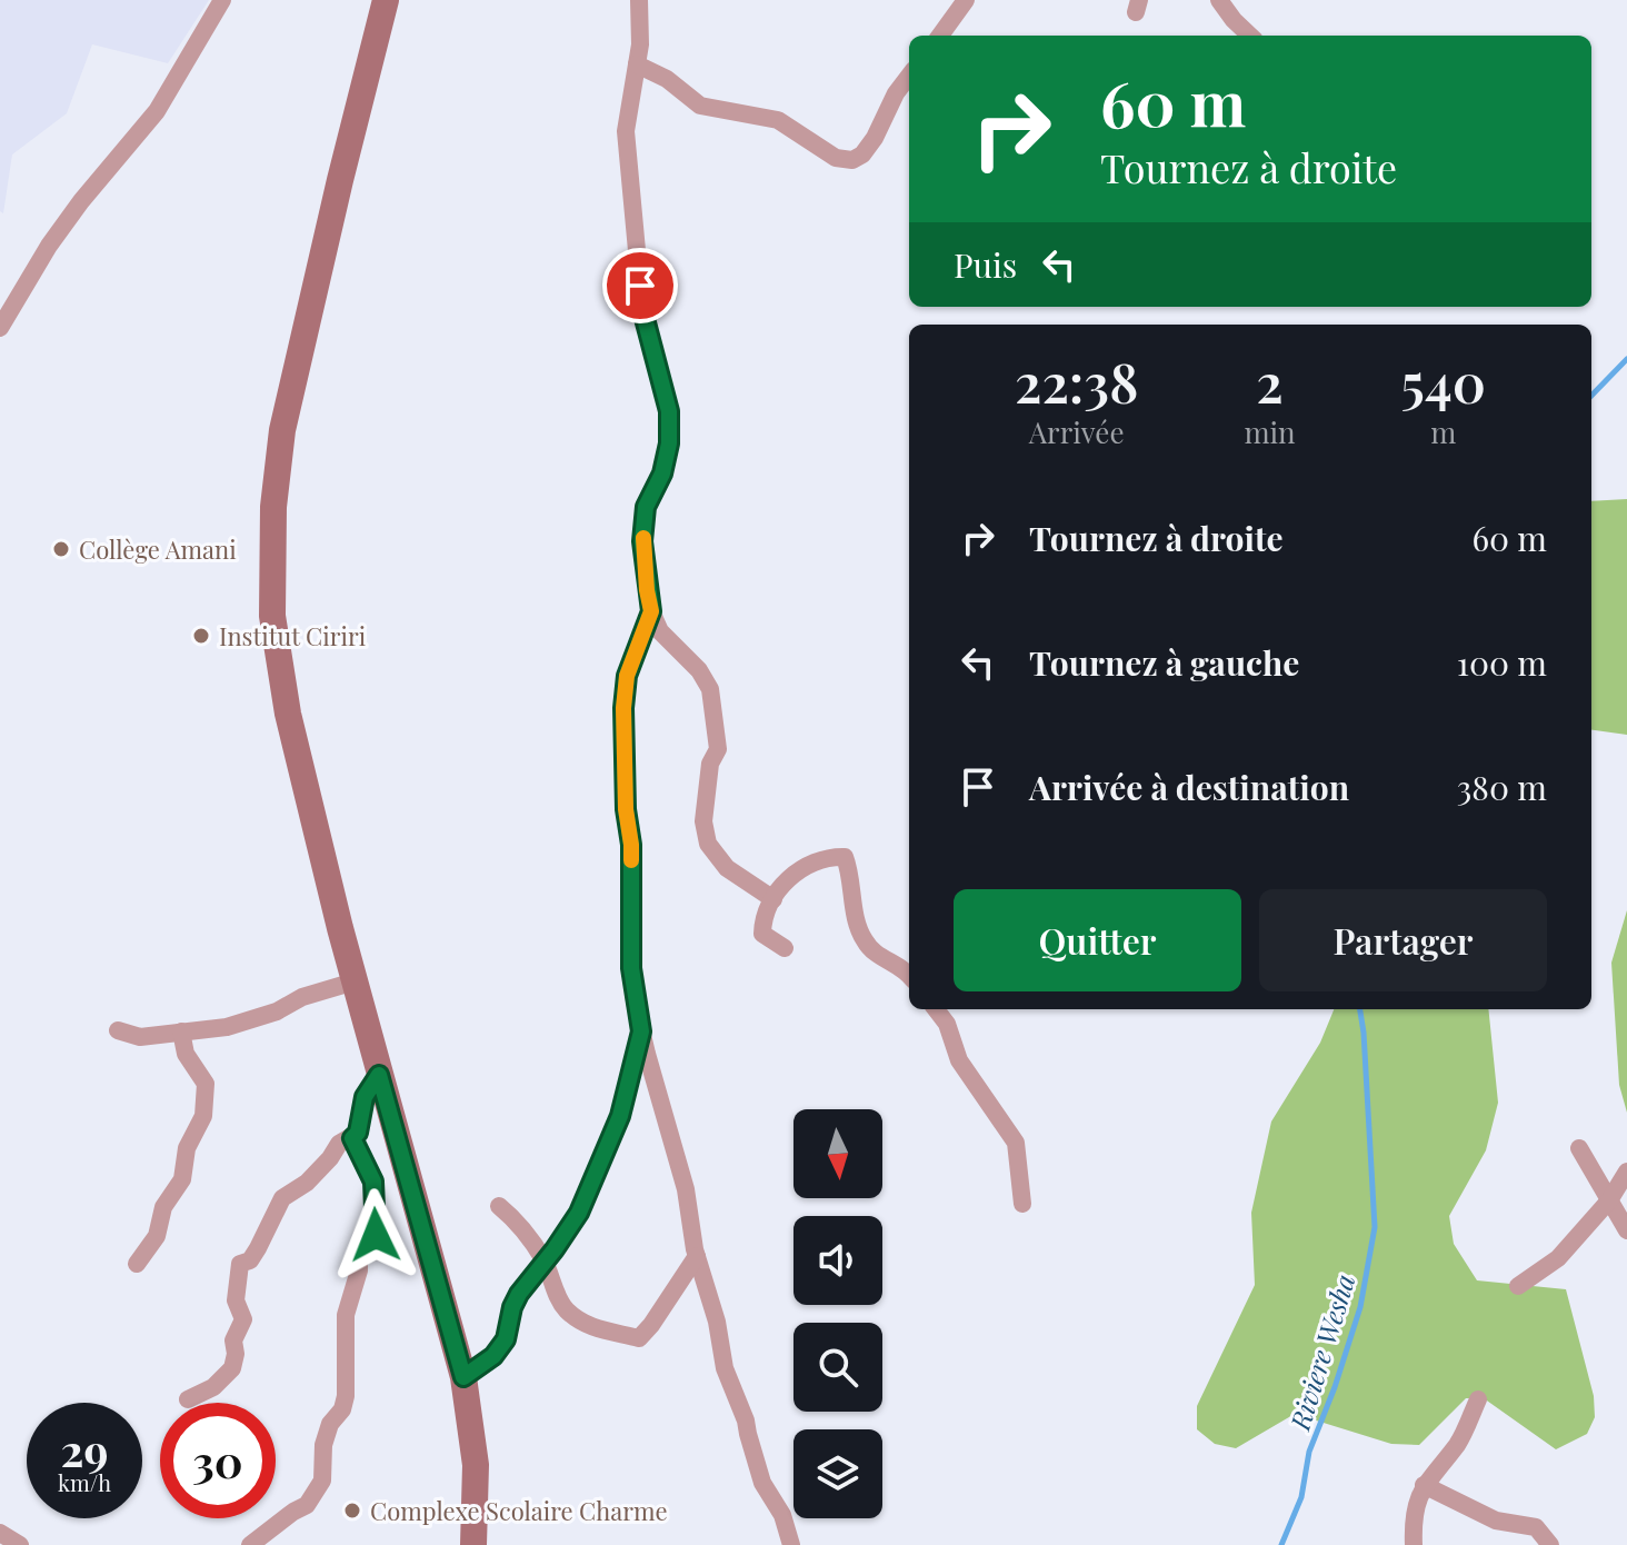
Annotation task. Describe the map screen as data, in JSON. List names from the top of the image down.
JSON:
{
  "water": ["Riviere Wesha"],
  "places": ["Collège Amani", "Institut Ciriri", "Complexe Scolaire Charme"],
  "north": "bottom",
  "page": {
    "turn": ["60 m", "Tournez à droite"],
    "then": "Puis",
    "eta": [
      "22:38",
      "Arrivée",
      "2",
      "min",
      "540",
      "m"
    ],
    "list": [
      {
        "name": "Tournez à droite",
        "value": "60 m"
      },
      {
        "name": "Tournez à gauche",
        "value": "100 m"
      },
      {
        "name": "Arrivée à destination",
        "value": "380 m"
      }
    ],
    "buttons": ["Quitter", "Partager"],
    "speed": "29 km/h",
    "limit": "30"
  }
}
